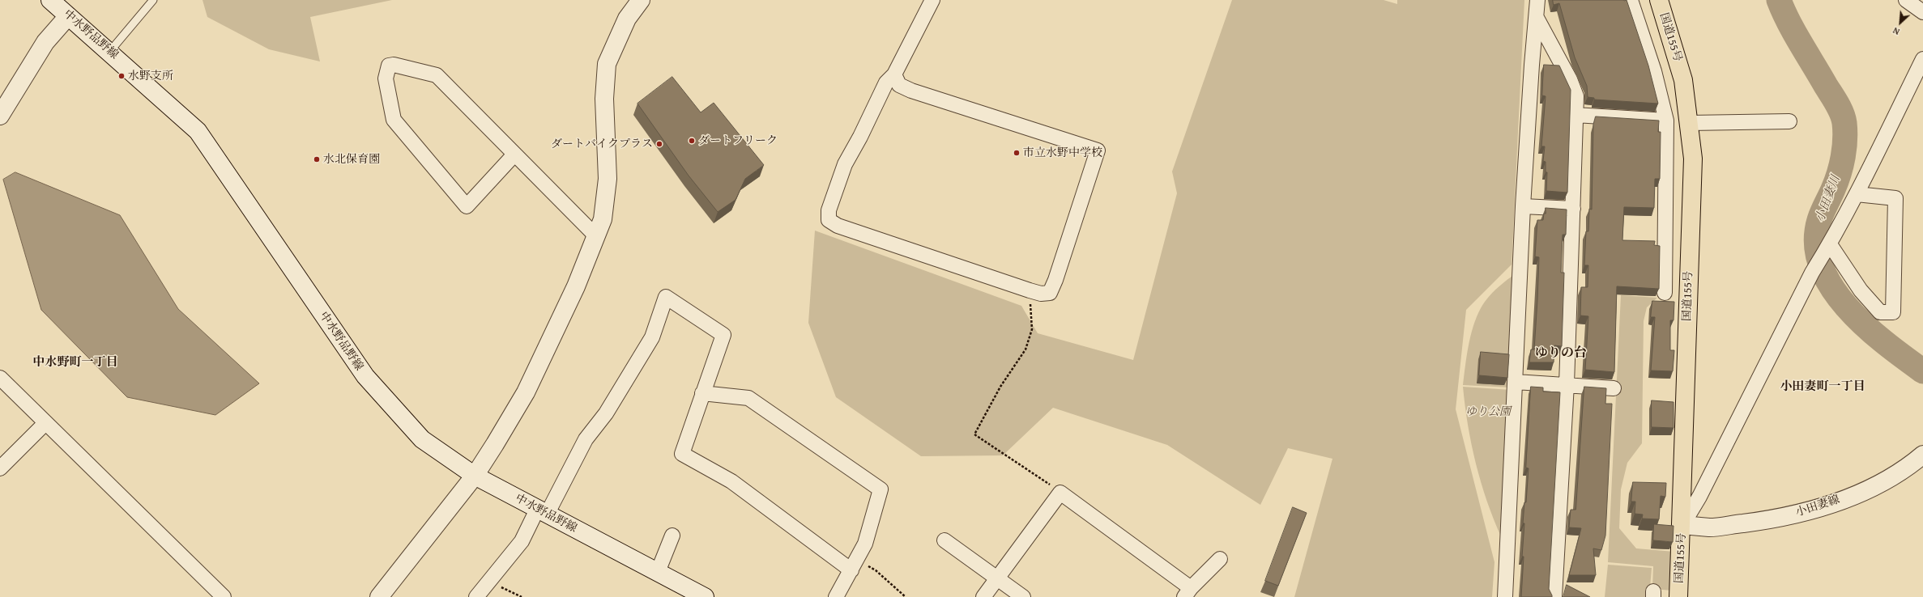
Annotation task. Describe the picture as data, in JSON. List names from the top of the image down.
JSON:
{
  "streets": {
    "highway": ["国道155号"],
    "street": ["中水野品野線", "小田妻線"]
  },
  "crossings": [
    ["国道155号", "小田妻線"]
  ],
  "districts": ["ゆりの台", "中水野町一丁目", "小田妻町一丁目"],
  "water": ["小田妻川"],
  "parks": ["ゆり公園"],
  "places": [
    "水野支所",
    "ダートフリーク",
    "ダートバイクプラス",
    "市立水野中学校",
    "水北保育園"
  ],
  "north": "bottom left"
}
